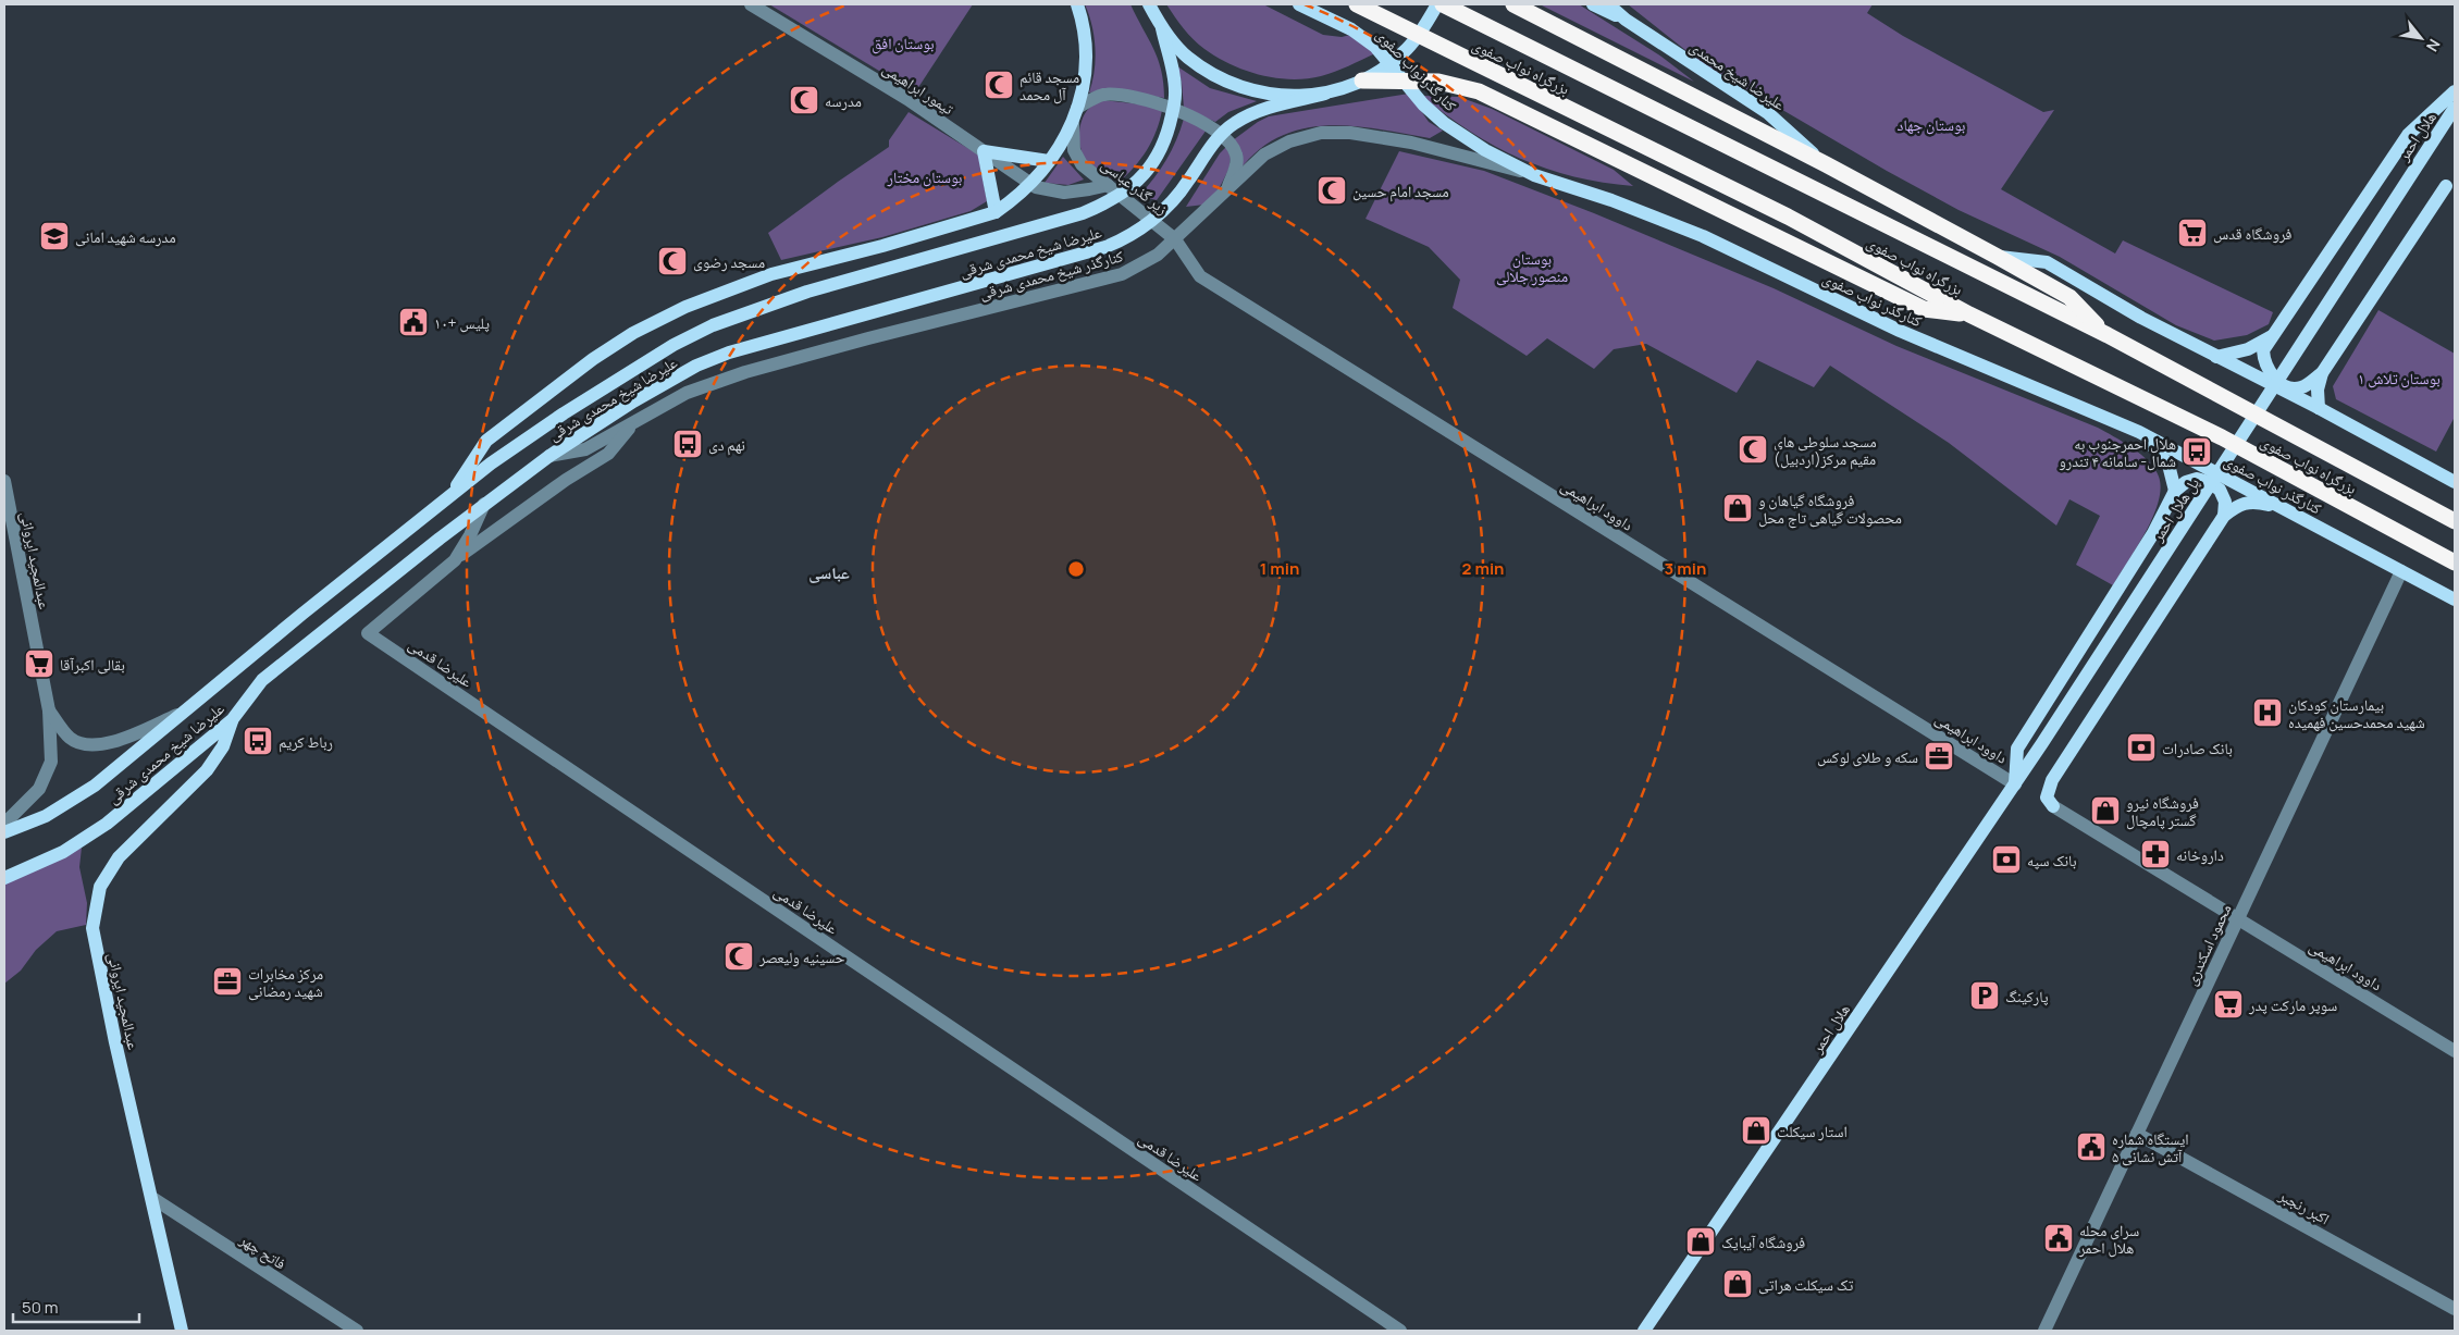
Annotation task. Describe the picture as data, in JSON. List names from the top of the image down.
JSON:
{
  "streets": {
    "highway": ["بزرگراه نواب صفوی"],
    "main road": [
      "کنارگذر نواب صفوی",
      "علیرضا شیخ محمدی",
      "هلال احمر",
      "علیرضا شیخ محمدی شرقی",
      "پل هلال احمر",
      "عبدالمجید ایروانی"
    ],
    "street": [
      "تیمور ابراهیمی",
      "زیر گذر عباسی",
      "کنارگذر شیخ محمدی شرقی",
      "داوود ابراهیمی",
      "علیرضا قدمی",
      "محمود اسکندری",
      "اکبر رنجبر",
      "فاتح چهر"
    ]
  },
  "crossings": [
    ["کنارگذر نواب صفوی", "کنارگذر شیخ محمدی شرقی"],
    ["کنارگذر نواب صفوی", "محمود اسکندری"],
    ["تیمور ابراهیمی", "زیر گذر عباسی"],
    ["هلال احمر", "داوود ابراهیمی"],
    ["هلال احمر", "پل هلال احمر"],
    ["زیر گذر عباسی", "کنارگذر شیخ محمدی شرقی"],
    ["زیر گذر عباسی", "داوود ابراهیمی"],
    ["علیرضا شیخ محمدی شرقی", "کنارگذر شیخ محمدی شرقی"],
    ["علیرضا شیخ محمدی شرقی", "عبدالمجید ایروانی"],
    ["علیرضا شیخ محمدی شرقی", "علیرضا قدمی"],
    ["کنارگذر شیخ محمدی شرقی", "داوود ابراهیمی"],
    ["داوود ابراهیمی", "محمود اسکندری"],
    ["عبدالمجید ایروانی", "فاتح چهر"],
    ["محمود اسکندری", "اکبر رنجبر"]
  ],
  "districts": ["عباسی"],
  "parks": [
    "بوستان افق",
    "بوستان جهاد",
    "بوستان مختار",
    "بوستان منصور جلالی",
    "بوستان تلاش ۱"
  ],
  "places": {
    "mosque": [
      "مسجد قائم آل محمد",
      "مدرسه",
      "مسجد امام حسین",
      "مسجد رضوی",
      "مسجد سلوطی های مقیم مرکز(اردبیل)",
      "حسینیه ولیعصر"
    ],
    "supermarket": ["فروشگاه قدس", "بقالی اکبرآقا", "سوپر مارکت پدر"],
    "school or university": ["مدرسه شهید امانی"],
    "public building": ["پلیس +۱۰", "ایستگاه شماره ۵ آتش نشانی", "سرای محله هلال احمر"],
    "bus stop": ["نهم دی", "هلال احمرجنوب به شمال- سامانه ۴ تندرو", "رباط کریم"],
    "shop": [
      "فروشگاه گیاهان و محصولات گیاهی تاج محل",
      "فروشگاه نیرو گستر پامچال",
      "استار سیکلت",
      "فروشگاه آیبایک",
      "تک سیکلت هراتی"
    ],
    "hospital": ["بیمارستان کودکان شهید محمدحسین فهمیده"],
    "bank": ["بانک صادرات", "بانک سپه"],
    "office": ["سکه و طلای لوکس", "مرکز مخابرات شهید رمضانی"],
    "pharmacy": ["داروخانه"],
    "parking": ["پارکینگ"]
  },
  "scale_bar": "50 m",
  "north": "bottom right",
  "rings": ["1 min", "2 min", "3 min"]
}
